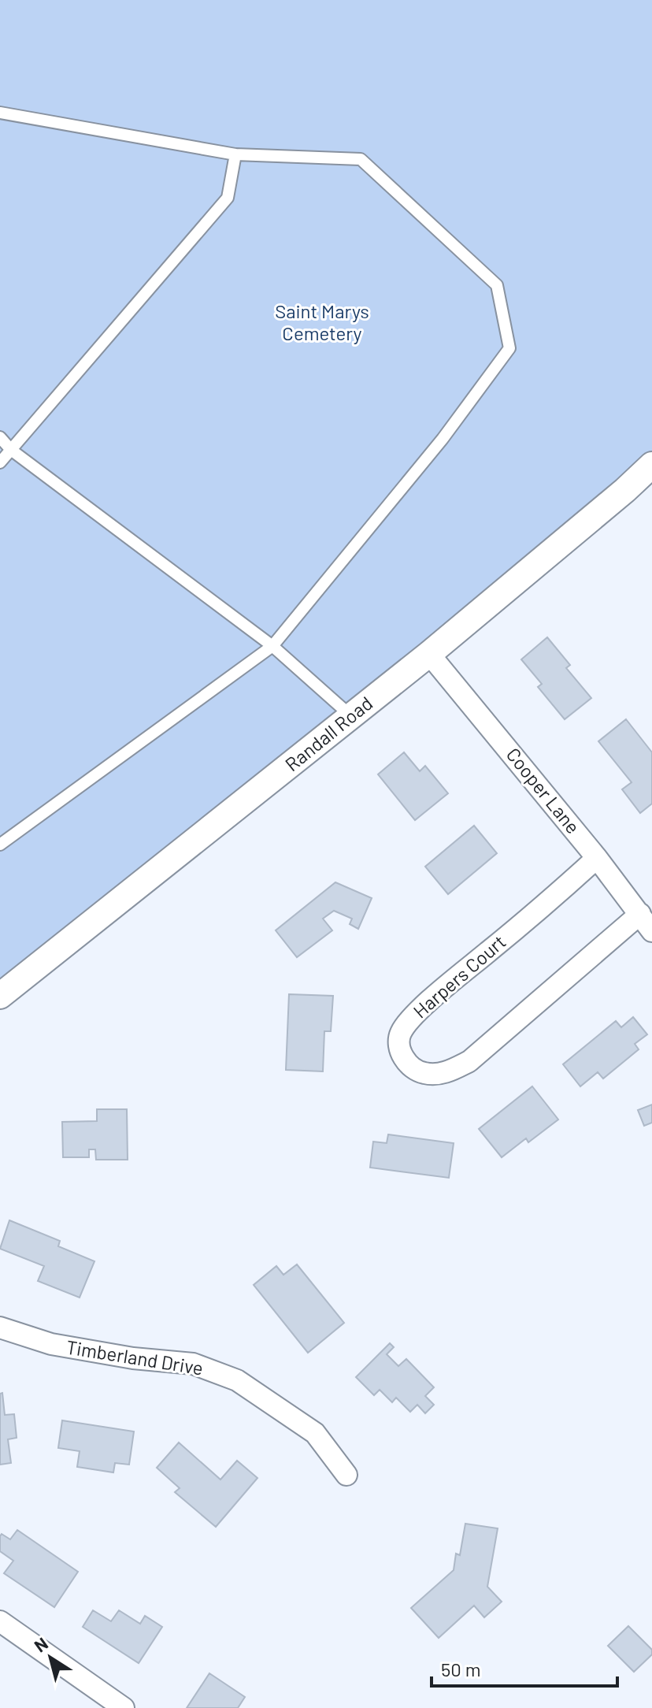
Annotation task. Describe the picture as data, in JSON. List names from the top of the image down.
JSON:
{
  "streets": {
    "street": [
      "Randall Road",
      "Cooper Lane",
      "Harpers Court",
      "Timberland Drive"
    ]
  },
  "crossings": [
    ["Randall Road", "Cooper Lane"],
    ["Cooper Lane", "Harpers Court"]
  ],
  "parks": ["Saint Marys Cemetery"],
  "scale_bar": "50 m",
  "north": "top left"
}
